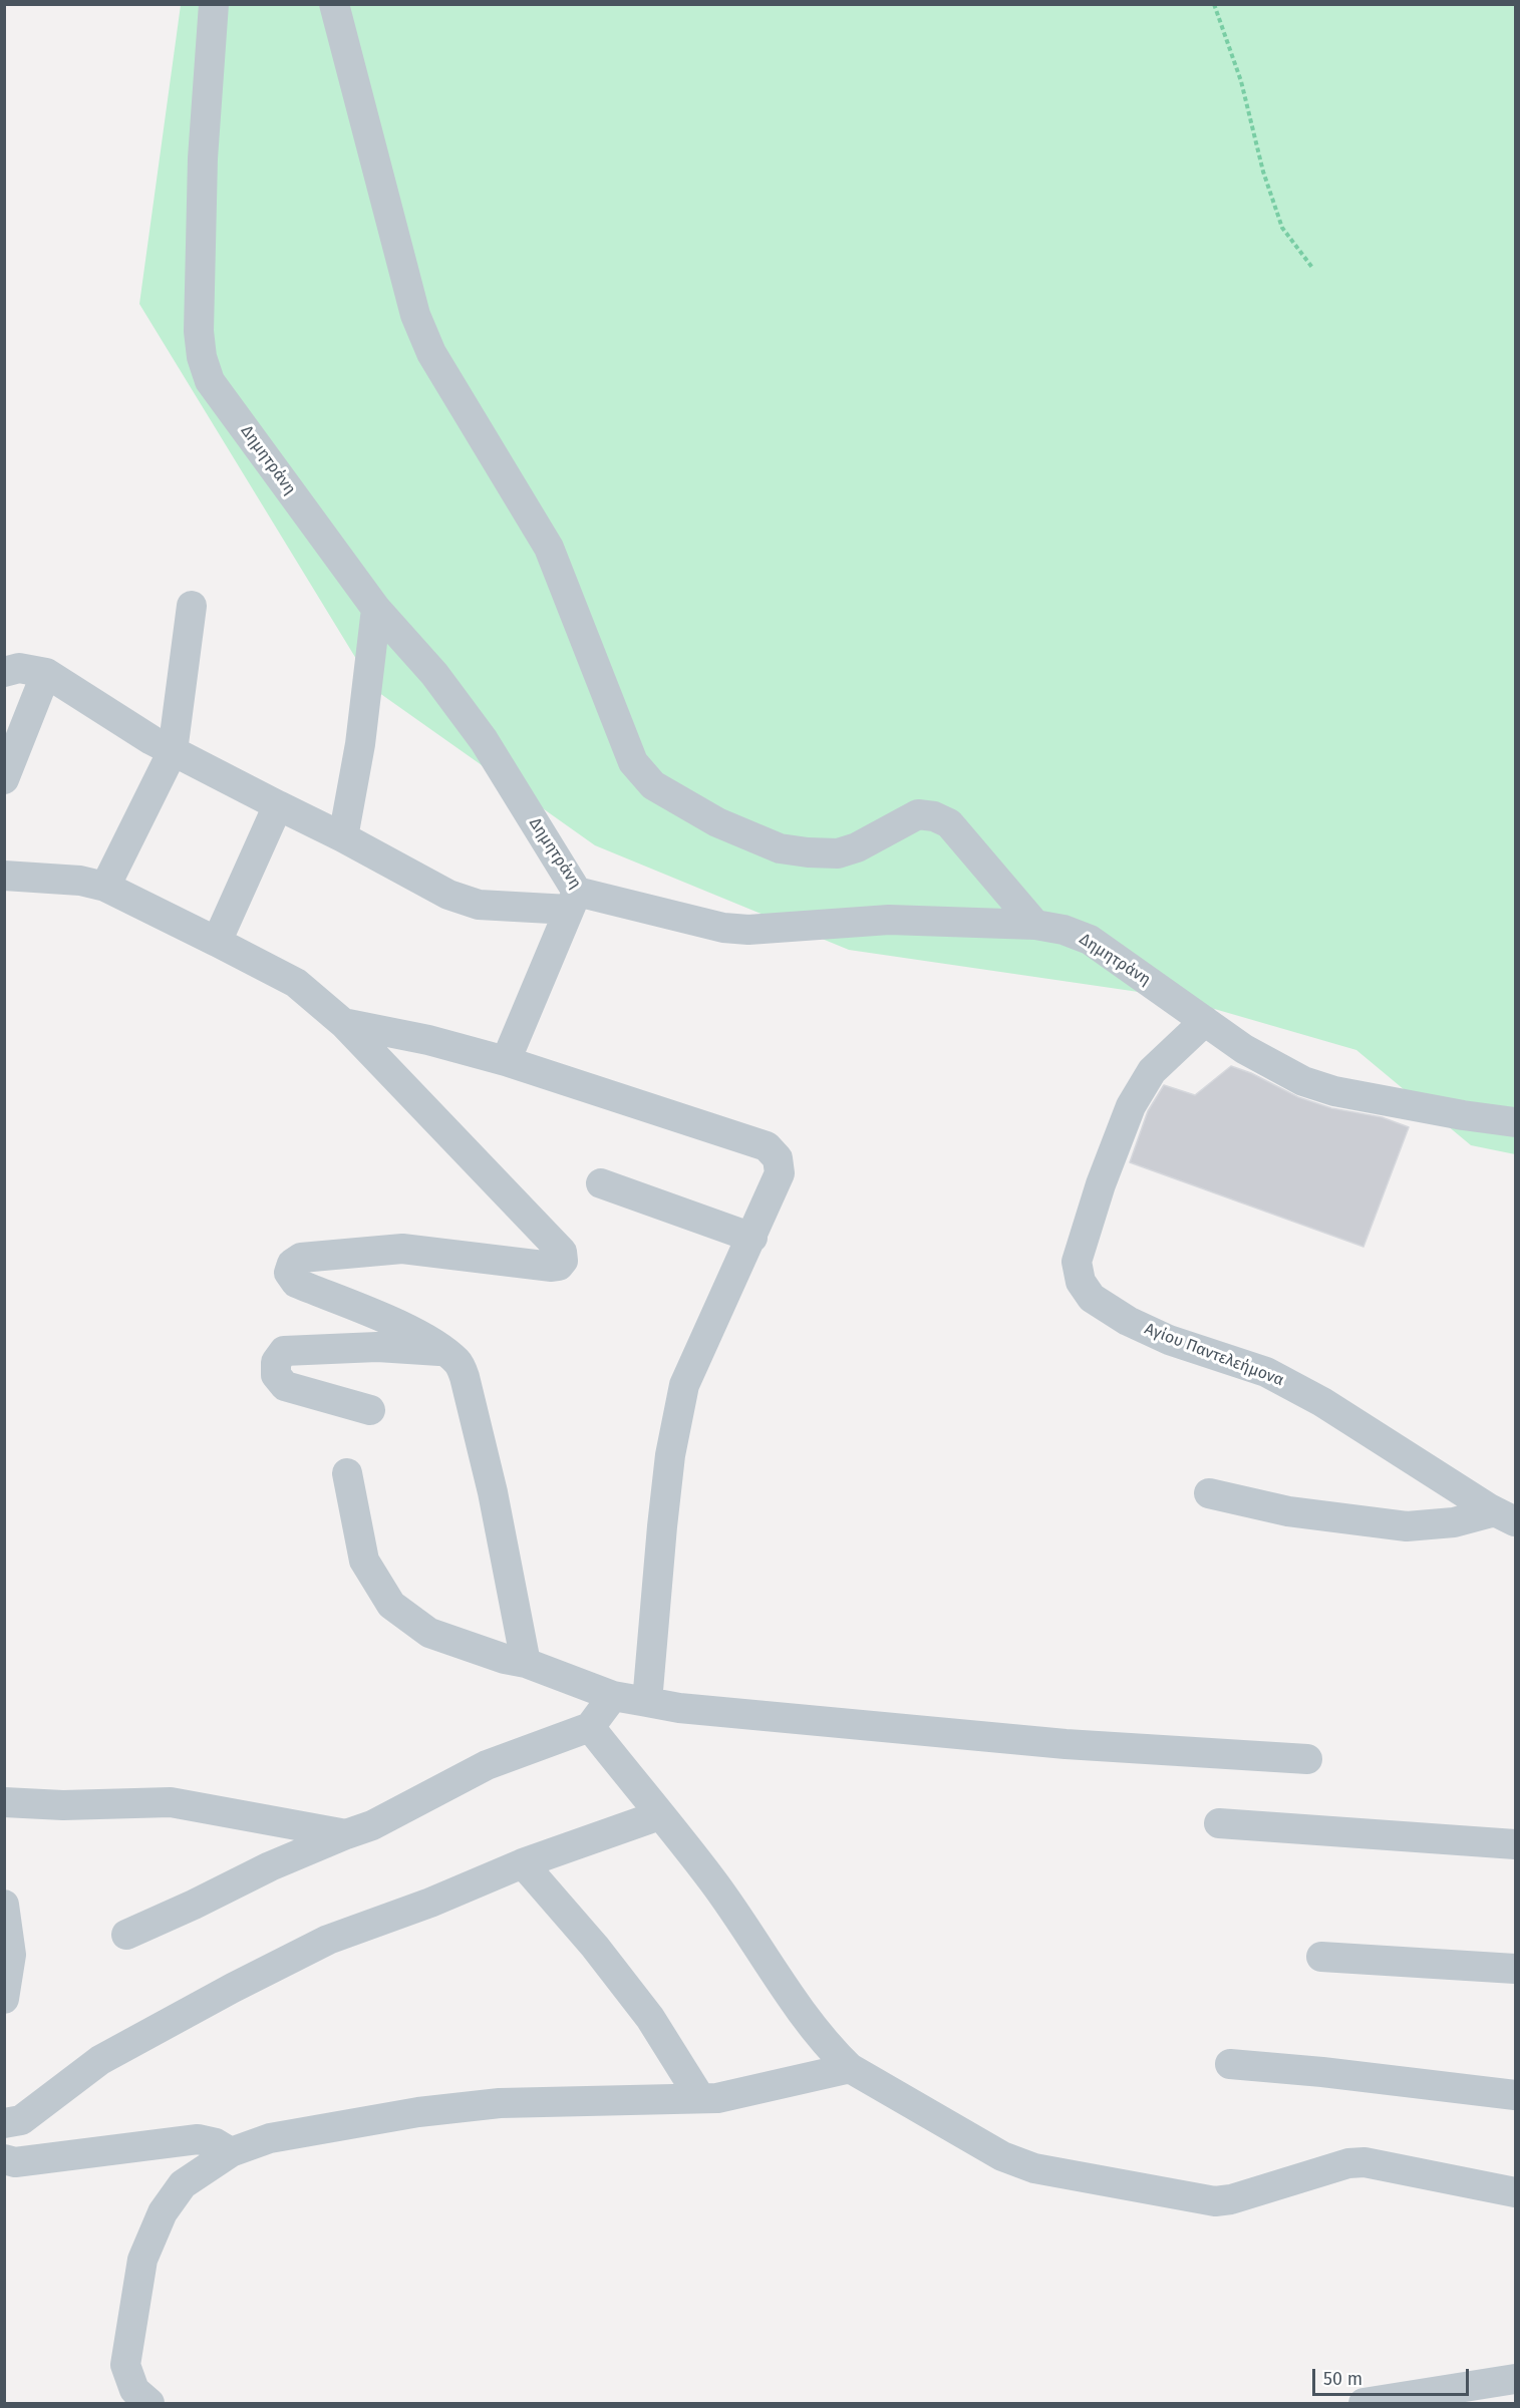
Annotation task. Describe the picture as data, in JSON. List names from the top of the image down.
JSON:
{
  "streets": {
    "street": ["Δημητράνη", "Αγίου Παντελεήμονα"]
  },
  "crossings": [
    ["Δημητράνη", "Αγίου Παντελεήμονα"]
  ],
  "scale_bar": "50 m"
}
